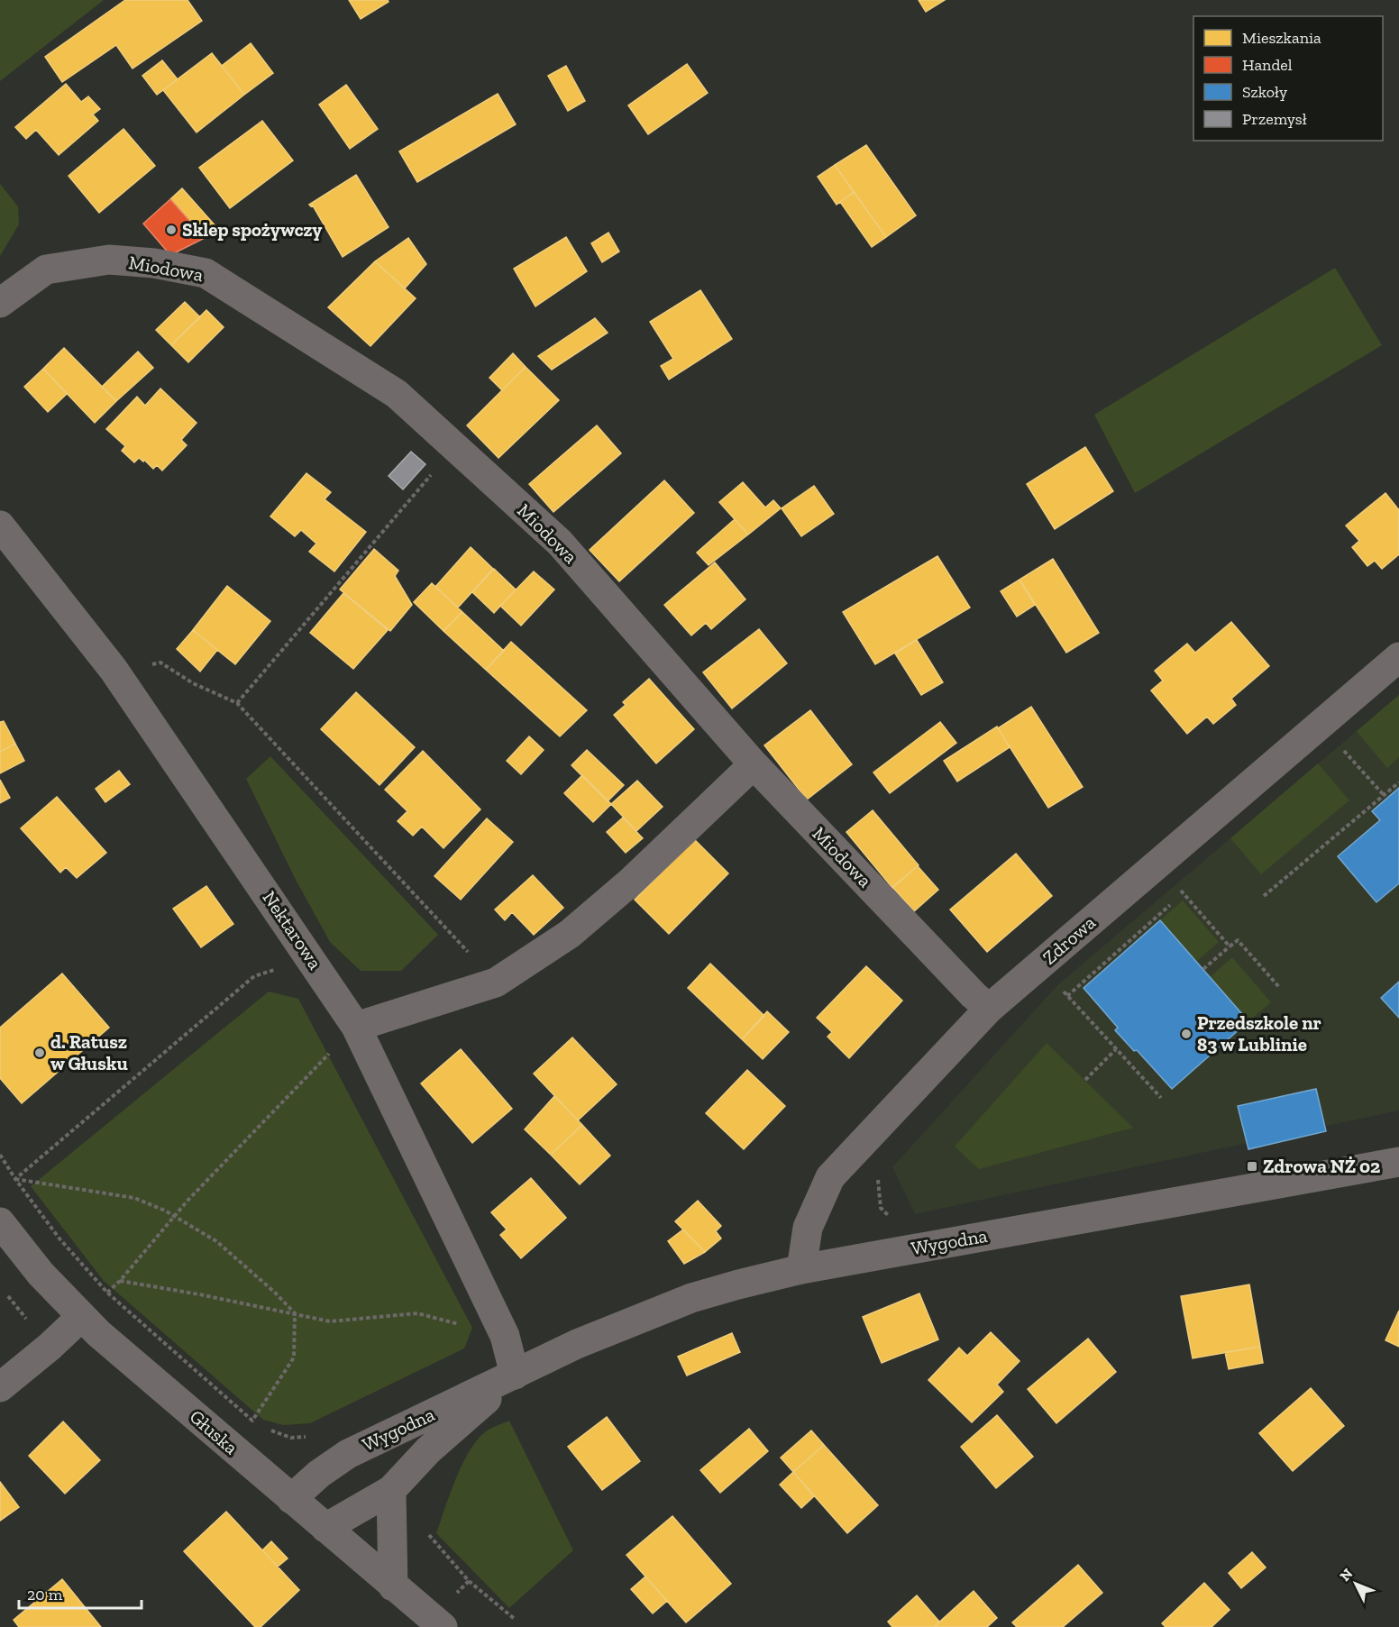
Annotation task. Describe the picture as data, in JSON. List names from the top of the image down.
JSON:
{
  "streets": {
    "street": [
      "Miodowa",
      "Nektarowa",
      "Zdrowa",
      "Wygodna",
      "Głuska"
    ]
  },
  "crossings": [
    ["Miodowa", "Zdrowa"],
    ["Nektarowa", "Wygodna"],
    ["Zdrowa", "Wygodna"],
    ["Wygodna", "Głuska"]
  ],
  "places": {
    "other": ["Sklep spożywczy", "Przedszkole nr 83 w Lublinie", "d. Ratusz w Głusku"],
    "transit": ["Zdrowa NŻ 02"]
  },
  "legend": [
    "Mieszkania",
    "Handel",
    "Szkoły",
    "Przemysł"
  ],
  "scale_bar": "20 m",
  "north": "top left"
}
